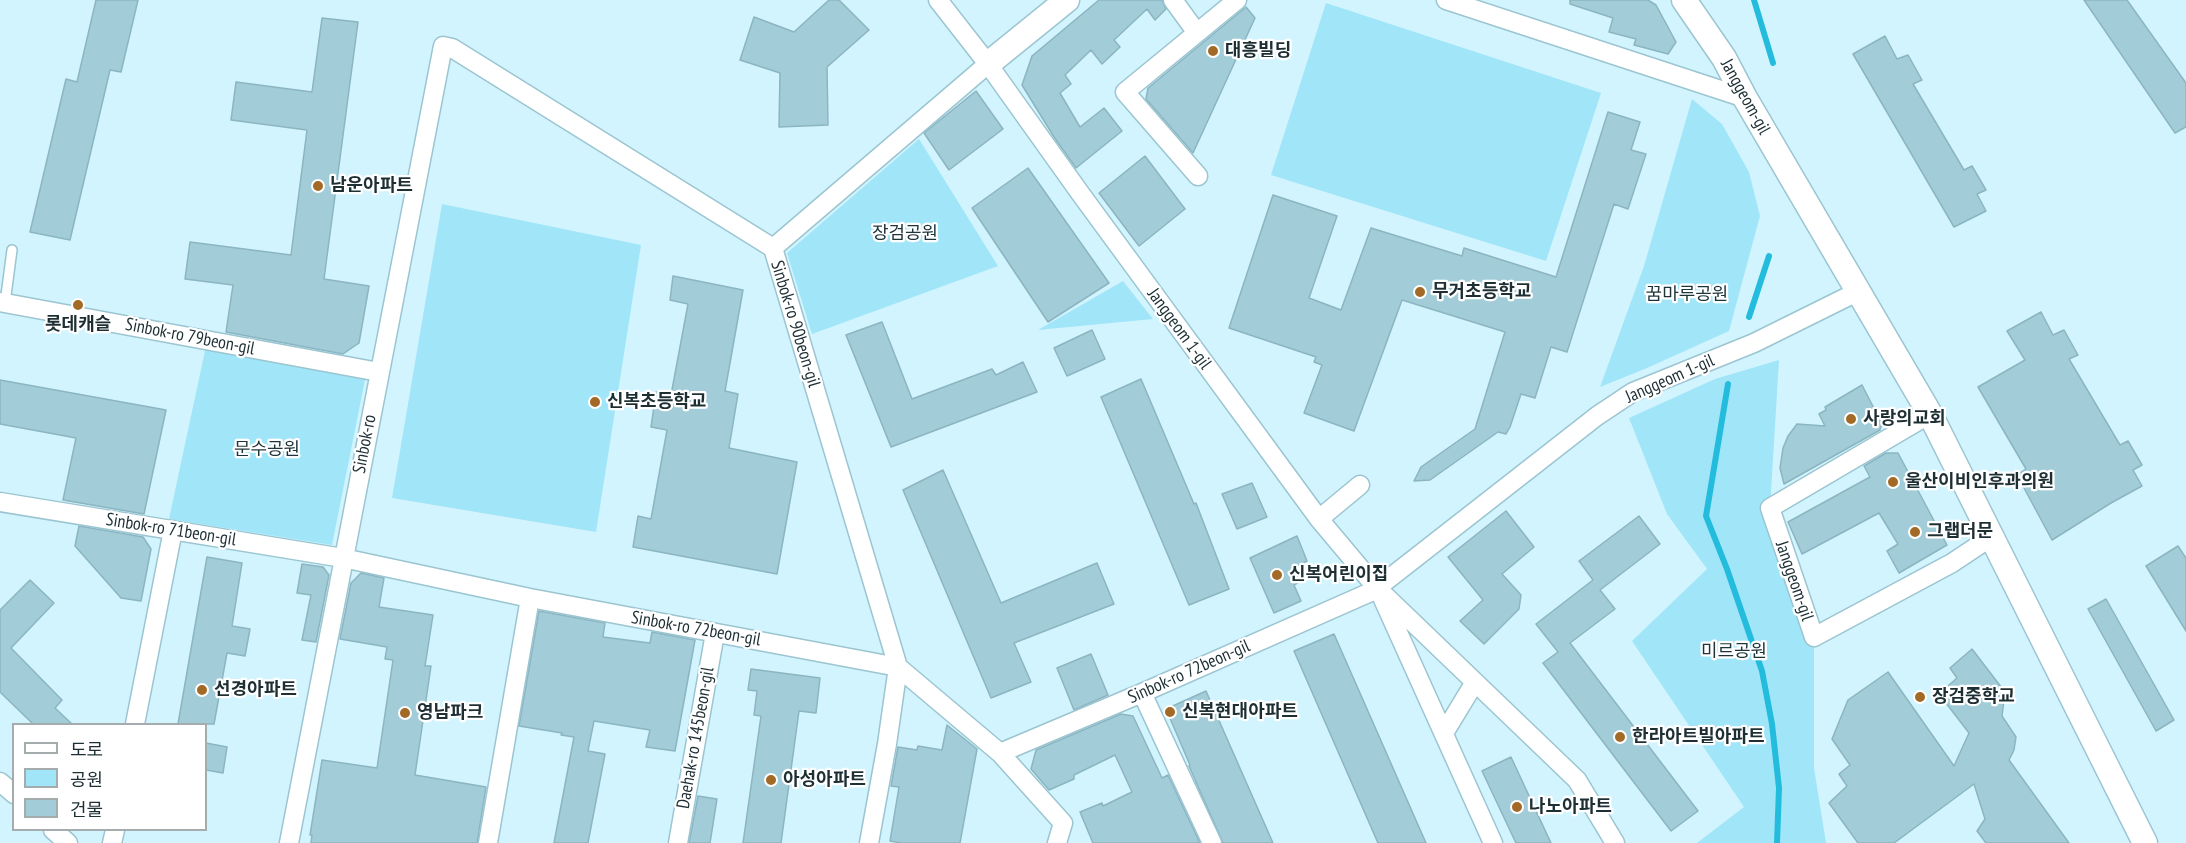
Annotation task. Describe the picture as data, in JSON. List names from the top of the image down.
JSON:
{
  "streets": {
    "main road": ["Janggeom-gil"],
    "street": [
      "Sinbok-ro 90beon-gil",
      "Janggeom 1-gil",
      "Sinbok-ro 79beon-gil",
      "Sinbok-ro",
      "Sinbok-ro 71beon-gil",
      "Sinbok-ro 72beon-gil",
      "Daehak-ro 145beon-gil"
    ]
  },
  "crossings": [
    ["Janggeom-gil", "Janggeom 1-gil"],
    ["Sinbok-ro 90beon-gil", "Sinbok-ro"],
    ["Sinbok-ro 90beon-gil", "Sinbok-ro 72beon-gil"],
    ["Janggeom 1-gil", "Sinbok-ro 72beon-gil"],
    ["Sinbok-ro 79beon-gil", "Sinbok-ro"],
    ["Sinbok-ro", "Sinbok-ro 71beon-gil"],
    ["Sinbok-ro", "Sinbok-ro 72beon-gil"],
    ["Sinbok-ro 71beon-gil", "Sinbok-ro 72beon-gil"],
    ["Sinbok-ro 72beon-gil", "Daehak-ro 145beon-gil"]
  ],
  "parks": [
    "장검공원",
    "꿈마루공원",
    "문수공원",
    "미르공원"
  ],
  "places": [
    "대흥빌딩",
    "남운아파트",
    "무거초등학교",
    "롯데캐슬",
    "신복초등학교",
    "사랑의교회",
    "울산이비인후과의원",
    "그랩더문",
    "신복어린이집",
    "선경아파트",
    "장검중학교",
    "신복현대아파트",
    "영남파크",
    "한라아트빌아파트",
    "아성아파트",
    "나노아파트"
  ],
  "legend": ["도로", "공원", "건물"]
}
